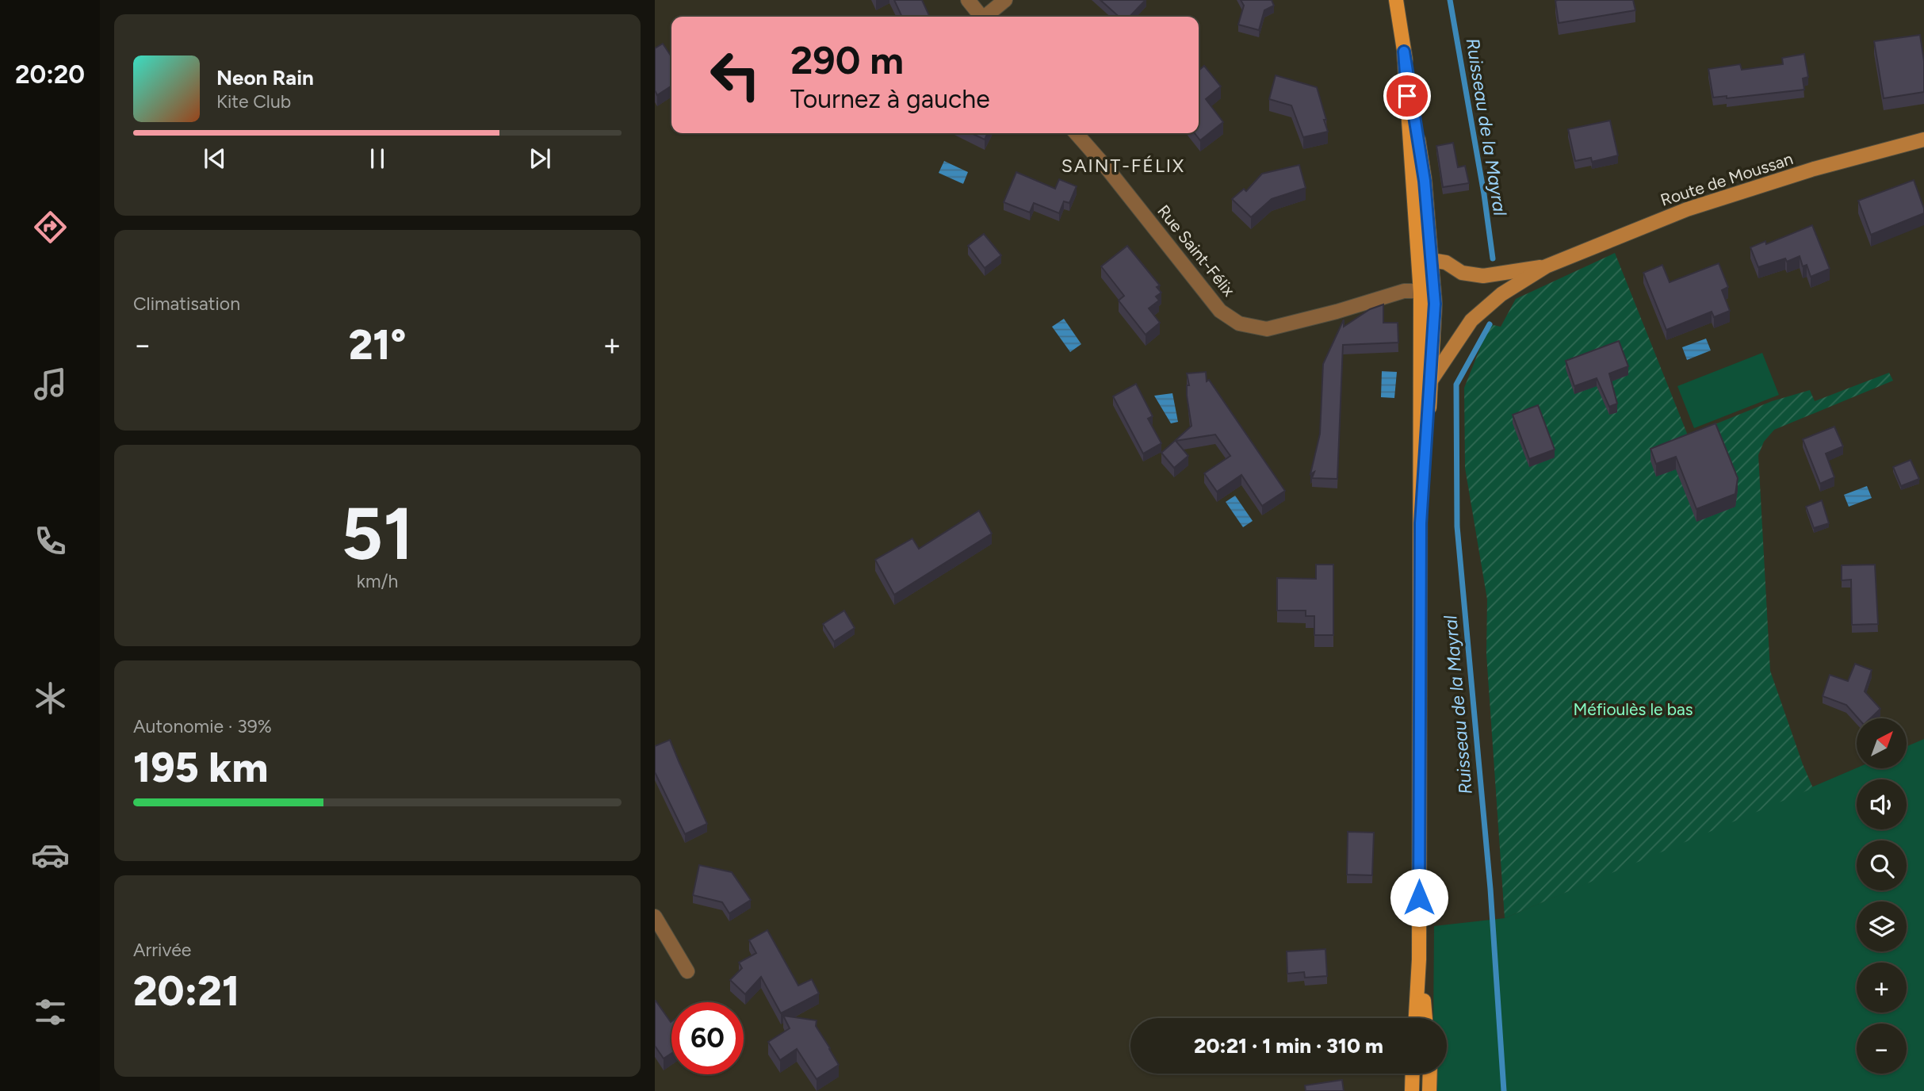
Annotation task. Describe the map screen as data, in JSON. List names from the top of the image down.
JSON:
{
  "streets": {
    "street": ["Route de Moussan", "Rue Saint-Félix"]
  },
  "districts": ["SAINT-FÉLIX"],
  "water": ["Ruisseau de la Mayral"],
  "parks": ["Méfioulès le bas"],
  "north": "top right",
  "page": {
    "tabs": "20:20",
    "turn": ["290 m", "Tournez à gauche"],
    "song": ["Neon Rain", "Kite Club"],
    "tile": [
      "Climatisation",
      ["51", "km/h"],
      ["Autonomie · 39%", "195 km"],
      ["Arrivée", "20:21"]
    ],
    "heat": ["−", "21°", "+"],
    "map_buttons": ["+", "−"],
    "limit": "60",
    "trip": "20:21 · 1 min · 310 m"
  }
}
